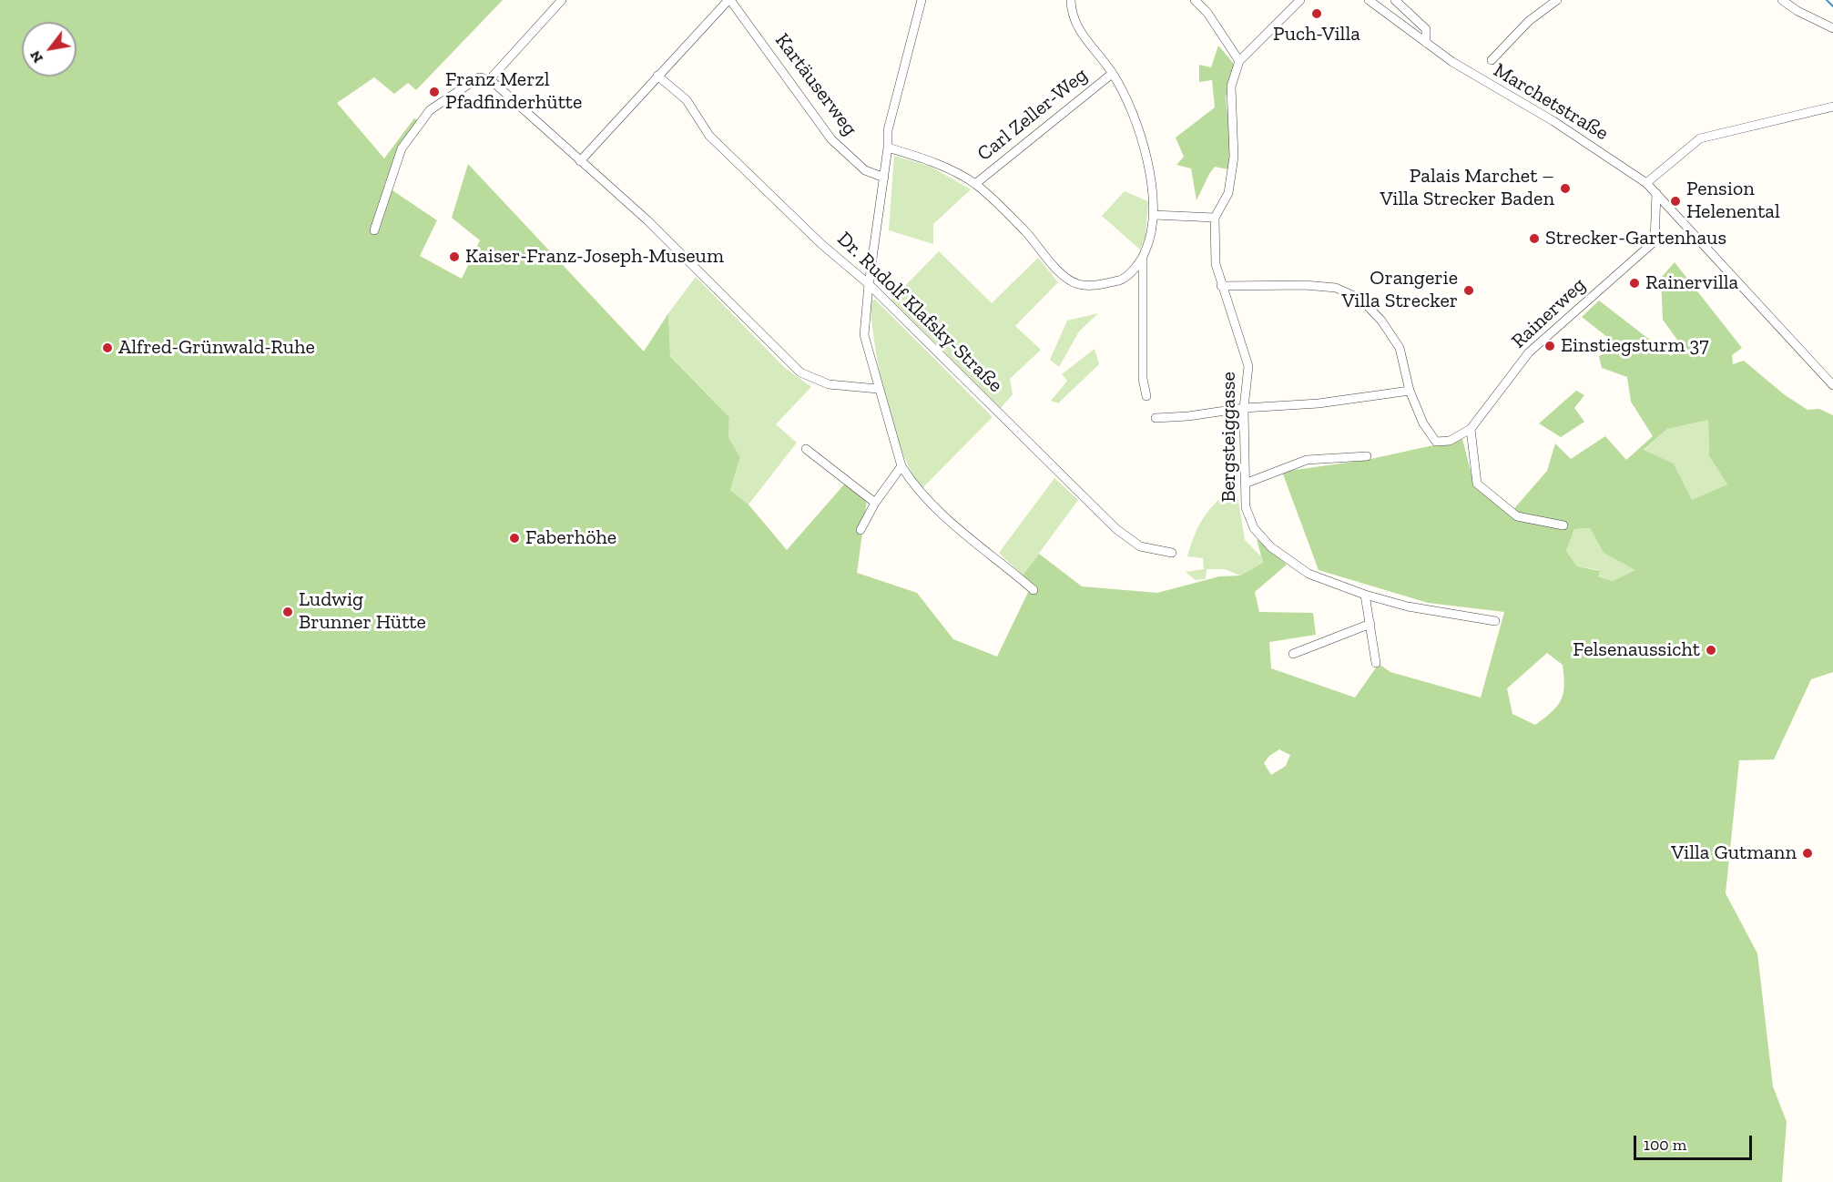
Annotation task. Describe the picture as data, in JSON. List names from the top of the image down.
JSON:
{
  "streets": {
    "street": [
      "Kartäuserweg",
      "Marchetstraße",
      "Carl Zeller-Weg",
      "Dr. Rudolf Klafsky-Straße",
      "Rainerweg",
      "Bergsteiggasse"
    ]
  },
  "crossings": [
    ["Marchetstraße", "Rainerweg"]
  ],
  "places": [
    "Puch-Villa",
    "Franz Merzl Pfadfinderhütte",
    "Palais Marchet – Villa Strecker Baden",
    "Pension Helenental",
    "Strecker-Gartenhaus",
    "Kaiser-Franz-Joseph-Museum",
    "Rainervilla",
    "Orangerie Villa Strecker",
    "Einstiegsturm 37",
    "Alfred-Grünwald-Ruhe",
    "Faberhöhe",
    "Ludwig Brunner Hütte",
    "Felsenaussicht",
    "Villa Gutmann"
  ],
  "scale_bar": "100 m",
  "north": "bottom left"
}
